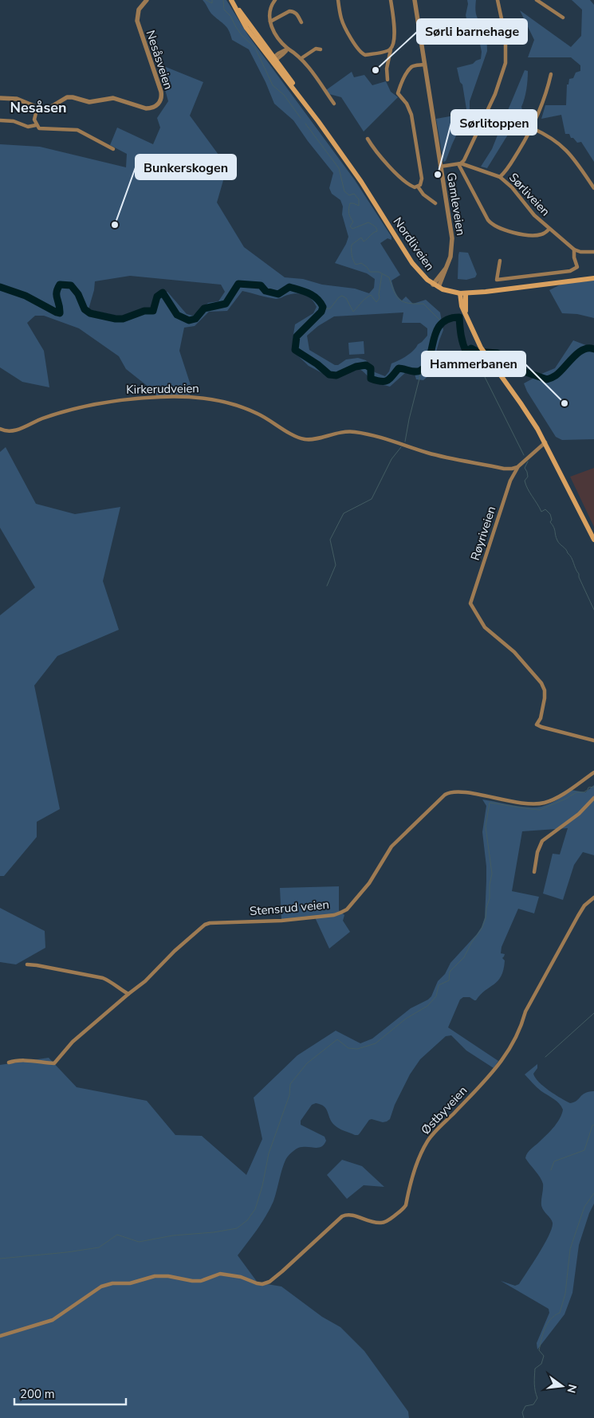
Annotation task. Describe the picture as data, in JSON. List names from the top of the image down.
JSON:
{
  "streets": {
    "main road": ["Nordliveien"],
    "street": [
      "Nesåsveien",
      "Sørliveien",
      "Gamleveien",
      "Kirkerudveien",
      "Røyriveien",
      "Stensrud veien",
      "Østbyveien"
    ]
  },
  "crossings": [
    ["Sørliveien", "Gamleveien"],
    ["Gamleveien", "Nordliveien"],
    ["Kirkerudveien", "Røyriveien"]
  ],
  "districts": ["Nesåsen"],
  "places": [
    "Sørli barnehage",
    "Sørlitoppen",
    "Bunkerskogen",
    "Hammerbanen"
  ],
  "scale_bar": "200 m",
  "north": "right"
}
